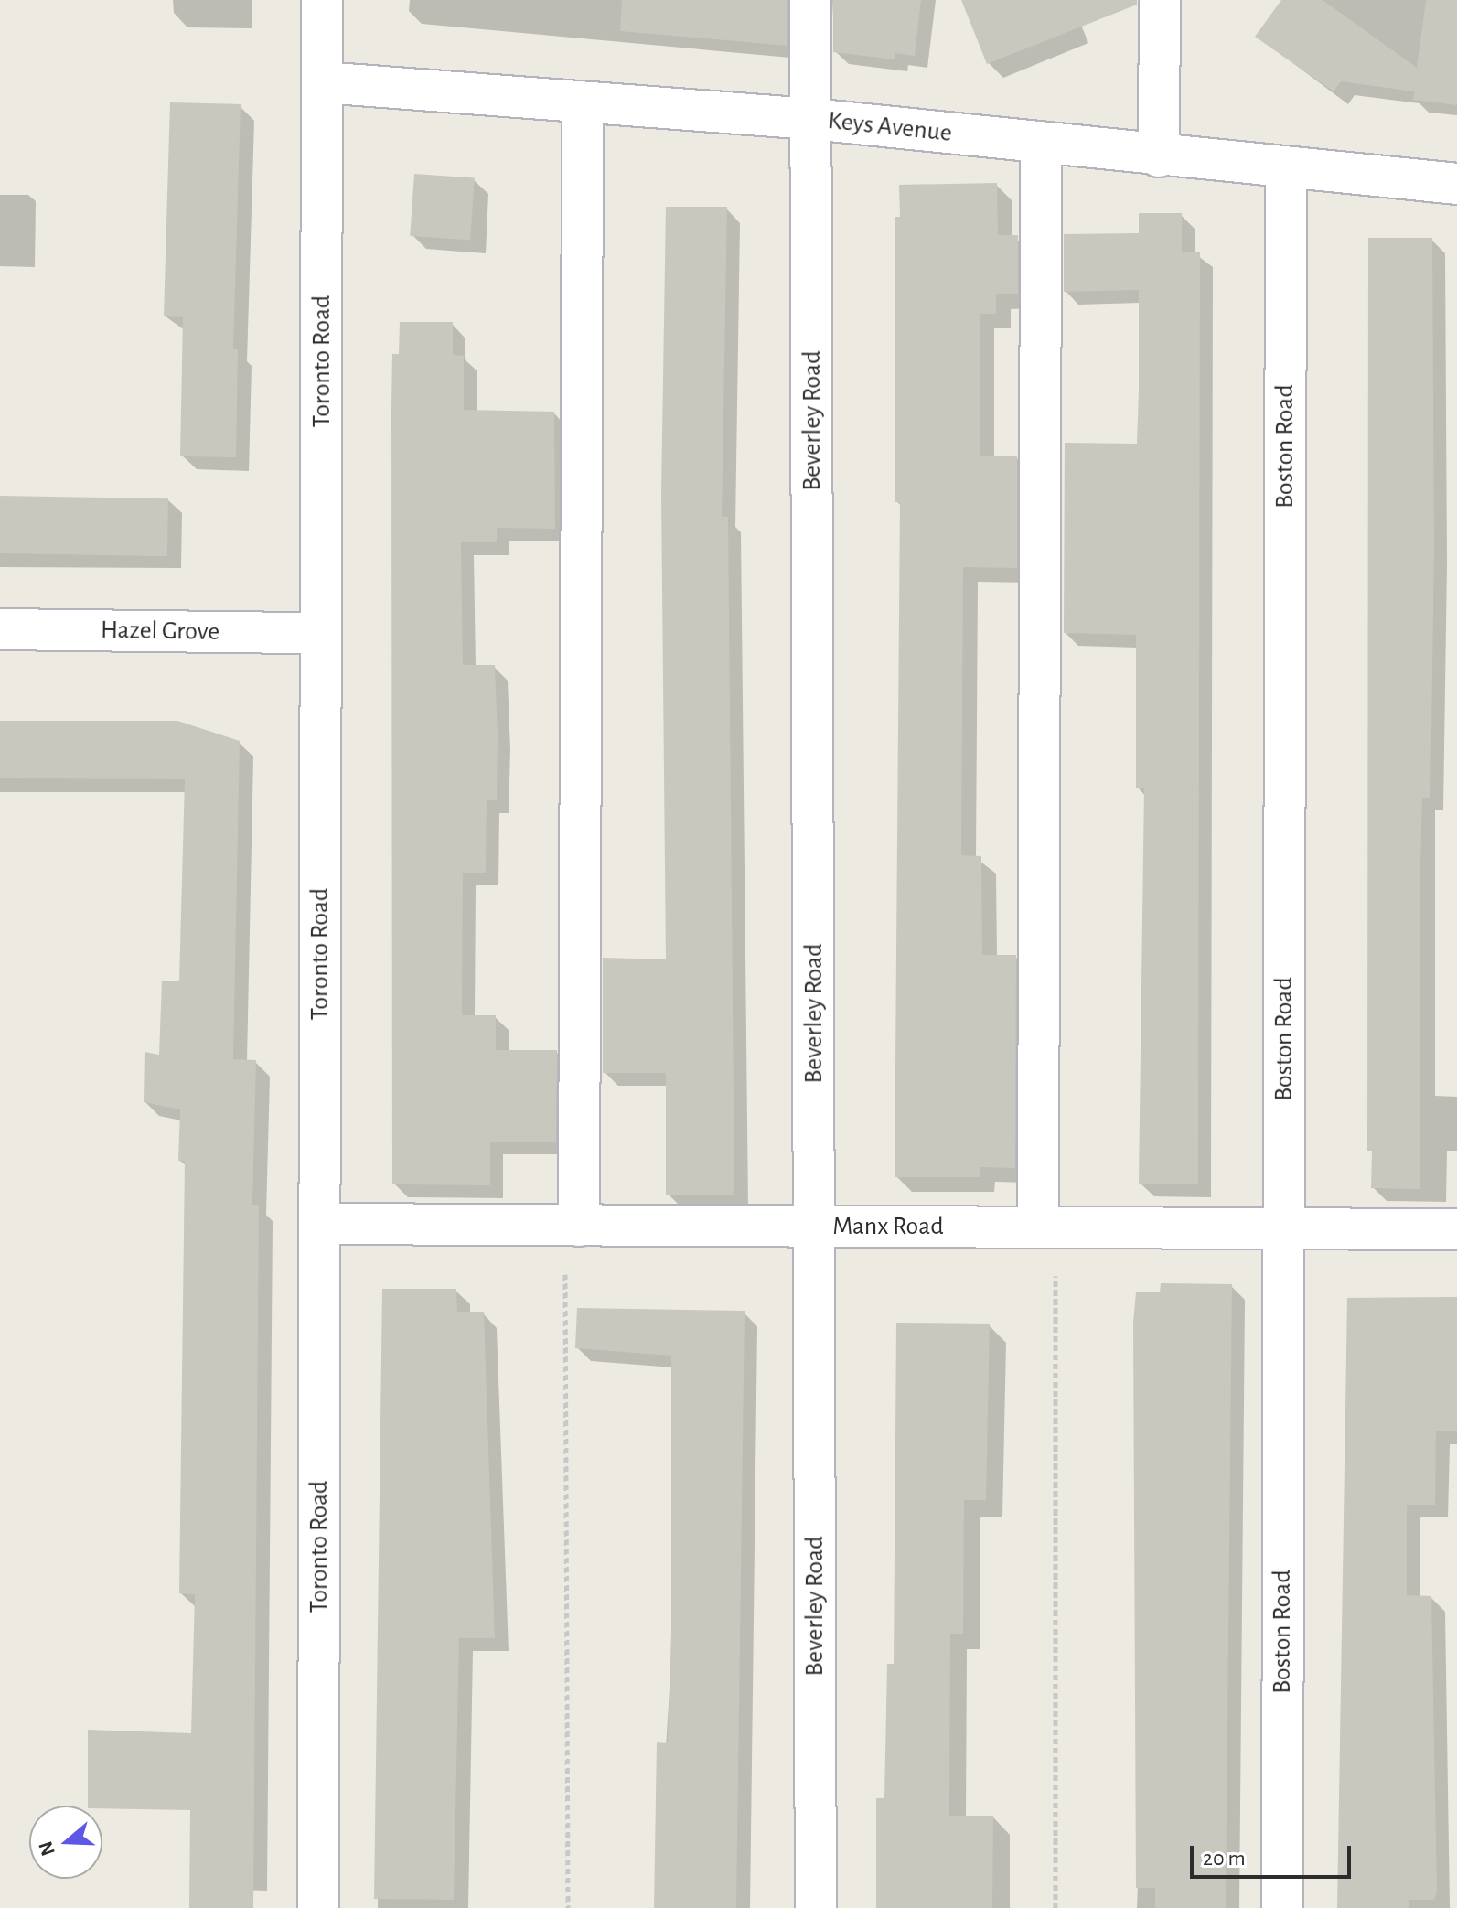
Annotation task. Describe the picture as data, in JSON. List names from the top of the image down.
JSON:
{
  "streets": {
    "street": [
      "Keys Avenue",
      "Toronto Road",
      "Beverley Road",
      "Boston Road",
      "Hazel Grove",
      "Manx Road"
    ]
  },
  "crossings": [
    ["Keys Avenue", "Toronto Road"],
    ["Keys Avenue", "Beverley Road"],
    ["Keys Avenue", "Boston Road"],
    ["Toronto Road", "Hazel Grove"],
    ["Toronto Road", "Manx Road"],
    ["Beverley Road", "Manx Road"],
    ["Boston Road", "Manx Road"]
  ],
  "scale_bar": "20 m",
  "north": "left"
}
